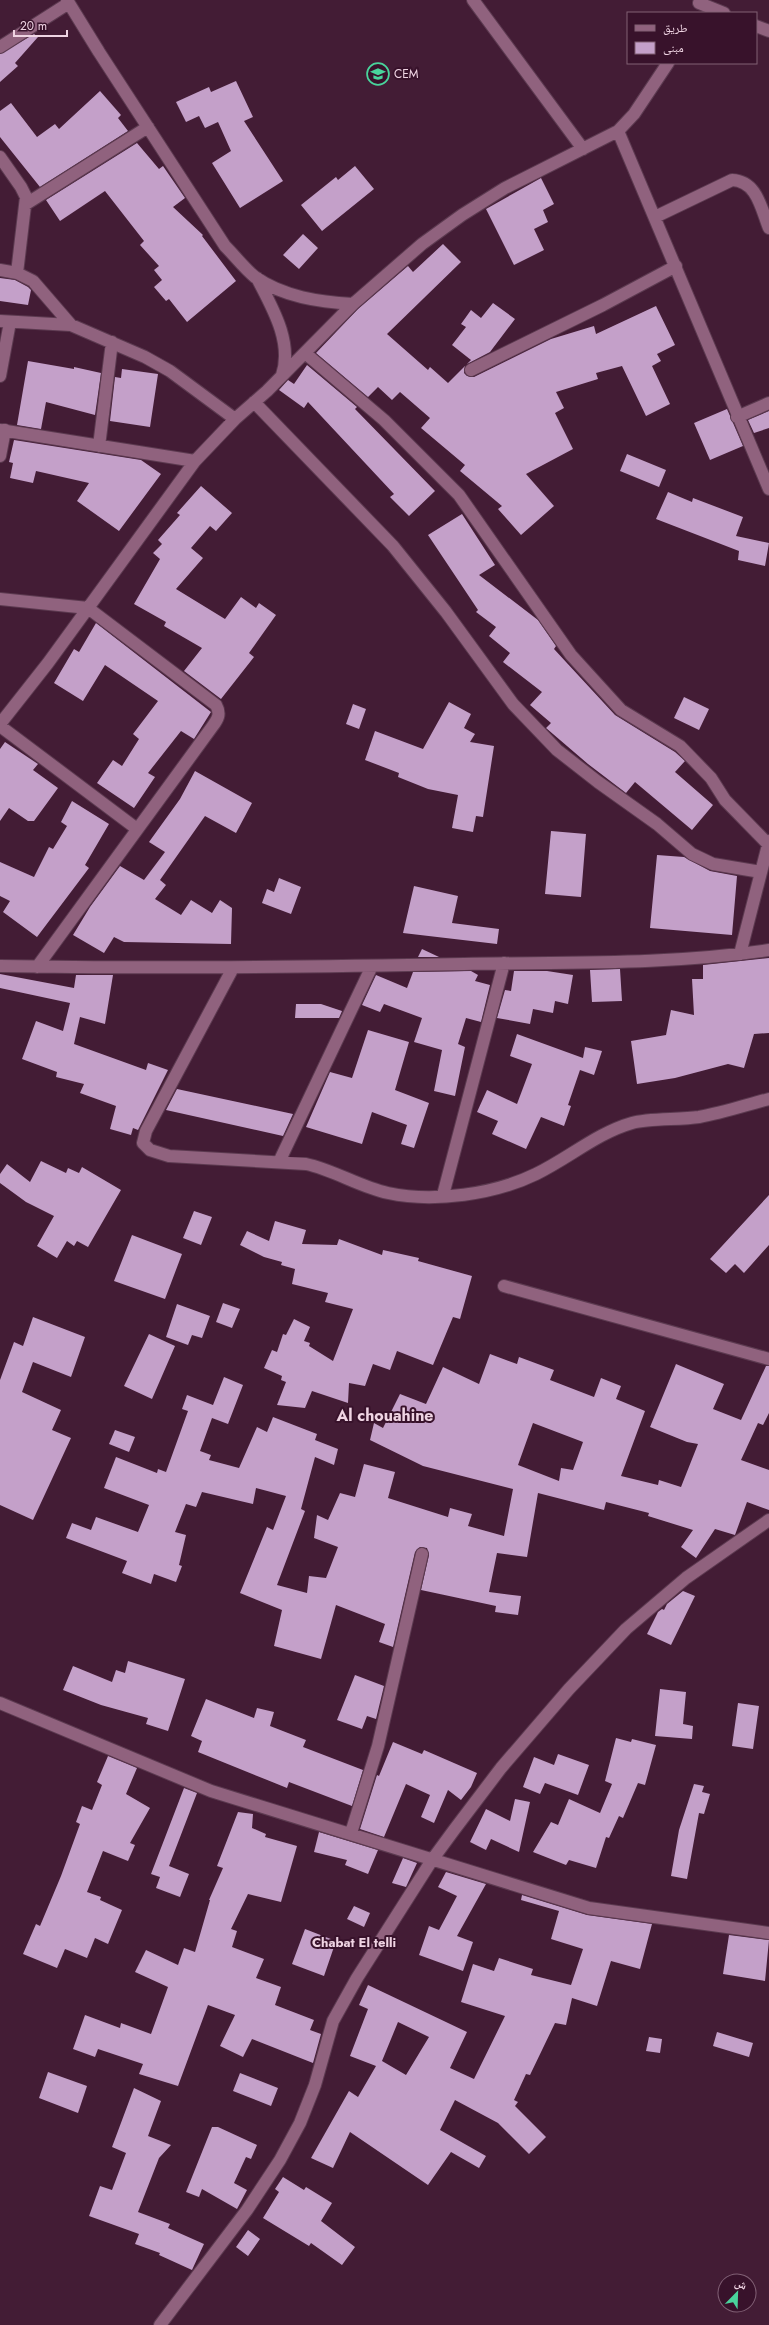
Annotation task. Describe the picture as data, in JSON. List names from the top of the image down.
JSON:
{
  "districts": ["Al chouahine", "Chabat El telli"],
  "places": {
    "school or university": ["CEM"]
  },
  "legend": ["طريق", "مبنى"],
  "scale_bar": "20 m",
  "north": "top right"
}
